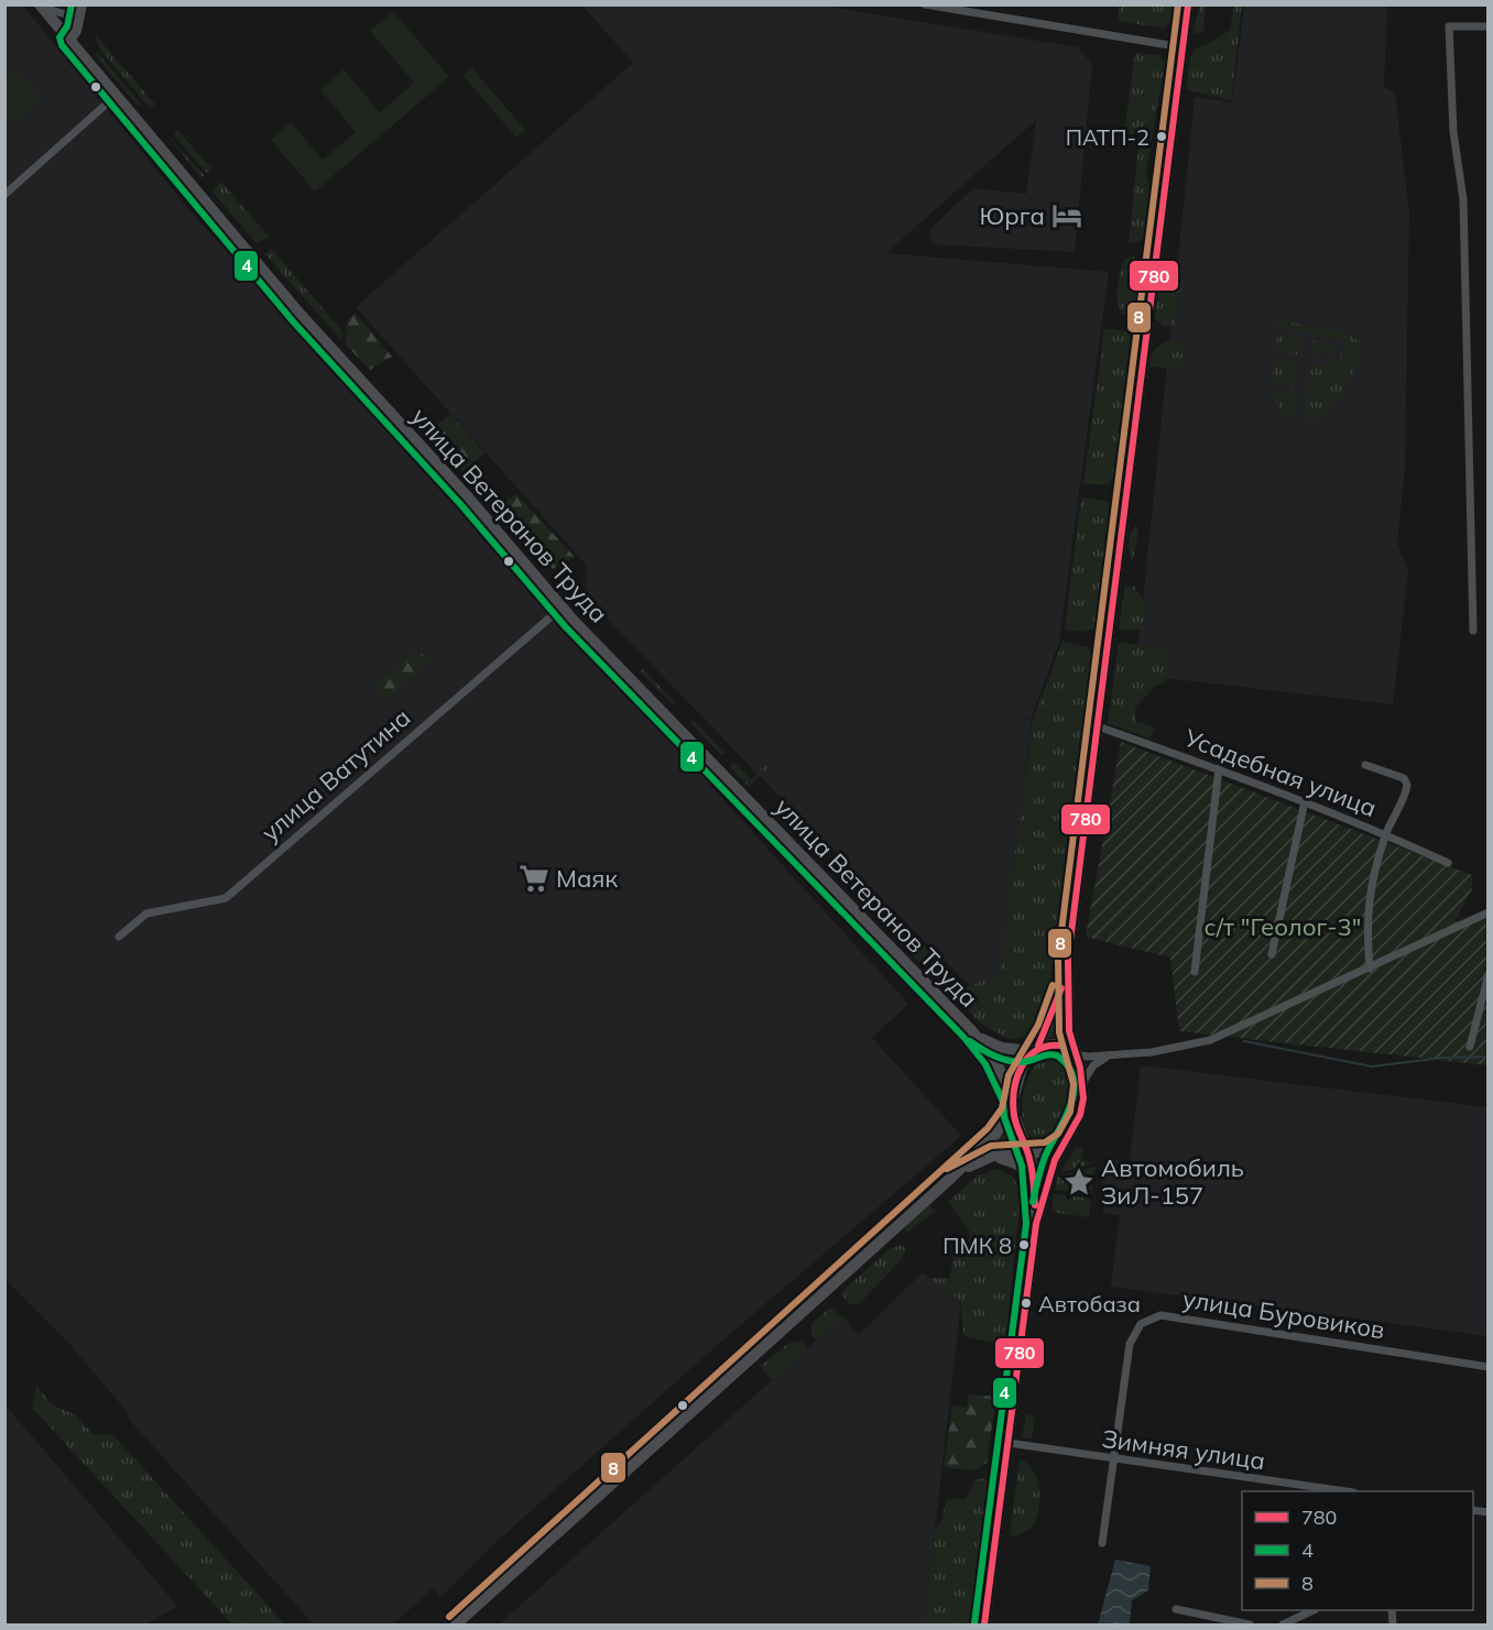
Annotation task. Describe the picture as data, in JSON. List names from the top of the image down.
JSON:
{
  "streets": {
    "main road": ["улица Ветеранов Труда"],
    "street": [
      "Усадебная улица",
      "улица Ватутина",
      "улица Буровиков",
      "Зимняя улица"
    ]
  },
  "crossings": [
    ["улица Ветеранов Труда", "улица Ватутина"],
    ["улица Буровиков", "Зимняя улица"]
  ],
  "parks": ["с/т \"Геолог-3\""],
  "places": {
    "other": ["ПАТП-2", "ПМК 8", "Автобаза"],
    "hotel": ["Юрга"],
    "supermarket": ["Маяк"],
    "place": ["Автомобиль ЗиЛ-157"]
  },
  "lines": ["transit line 780", "transit line 4", "transit line 8"],
  "legend": ["780", "4", "8"]
}
